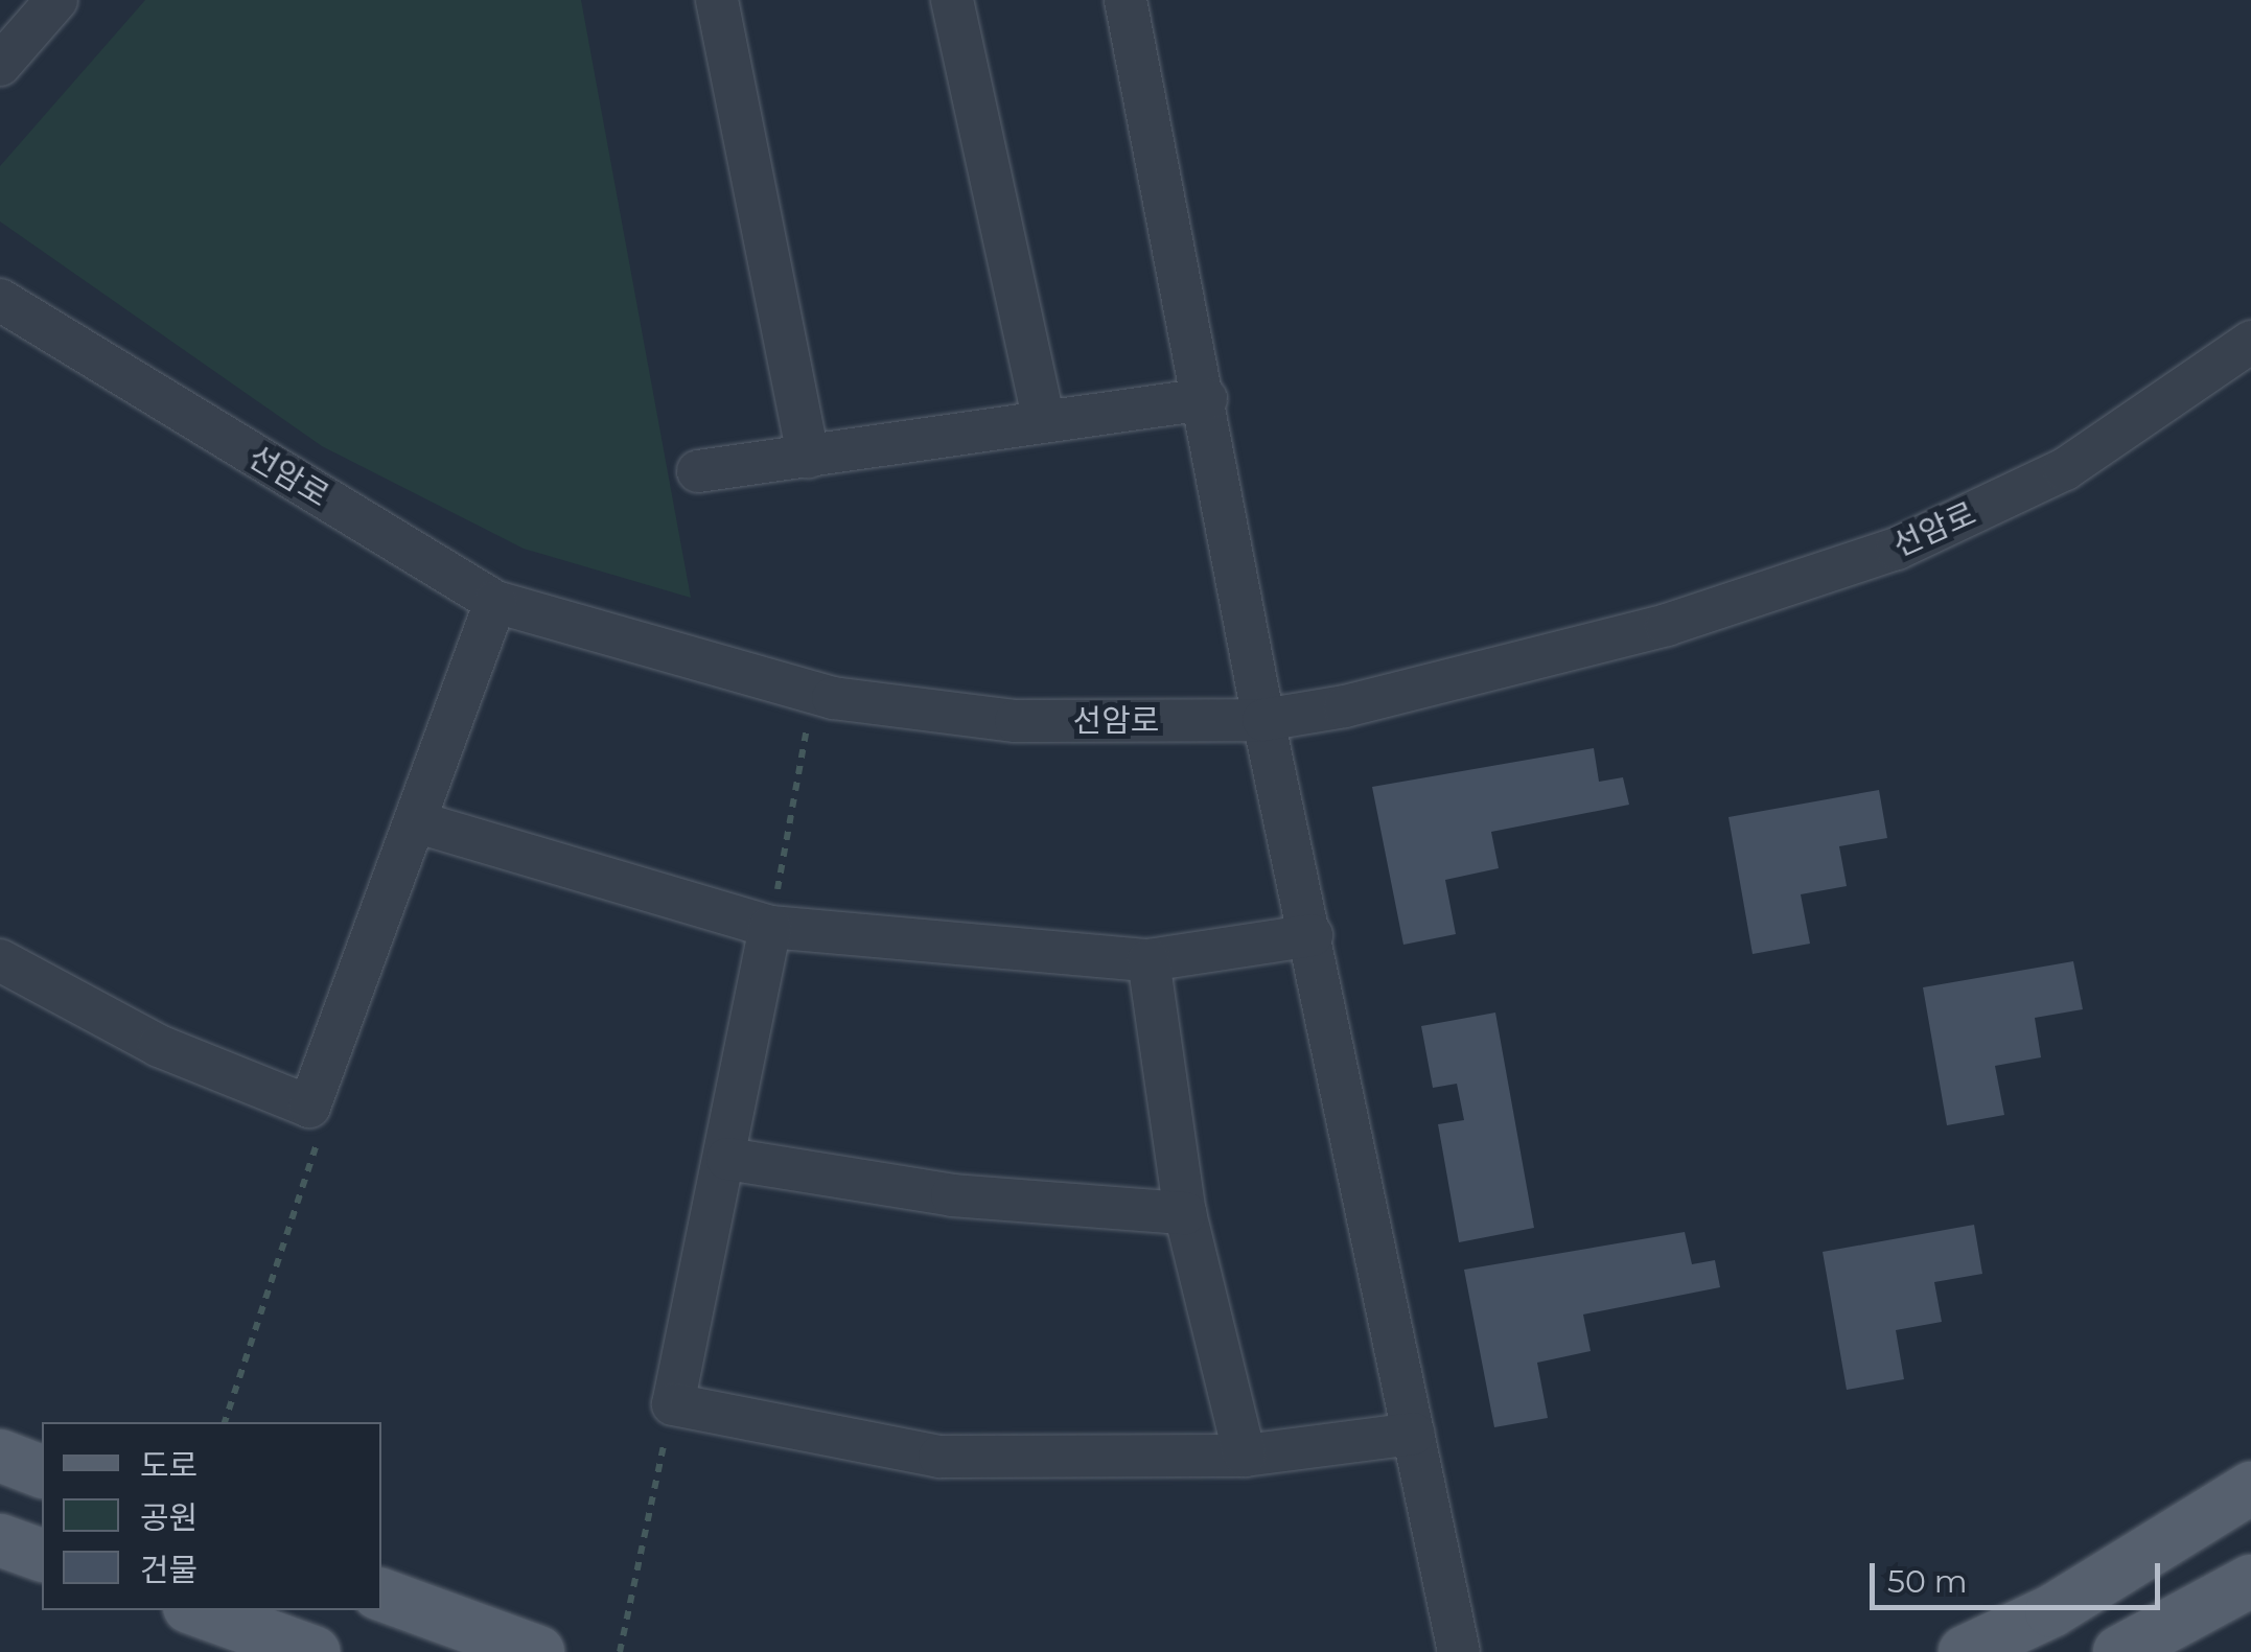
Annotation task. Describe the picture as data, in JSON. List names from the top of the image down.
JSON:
{
  "streets": {
    "street": ["선암로"]
  },
  "legend": ["도로", "공원", "건물"],
  "scale_bar": "50 m"
}
